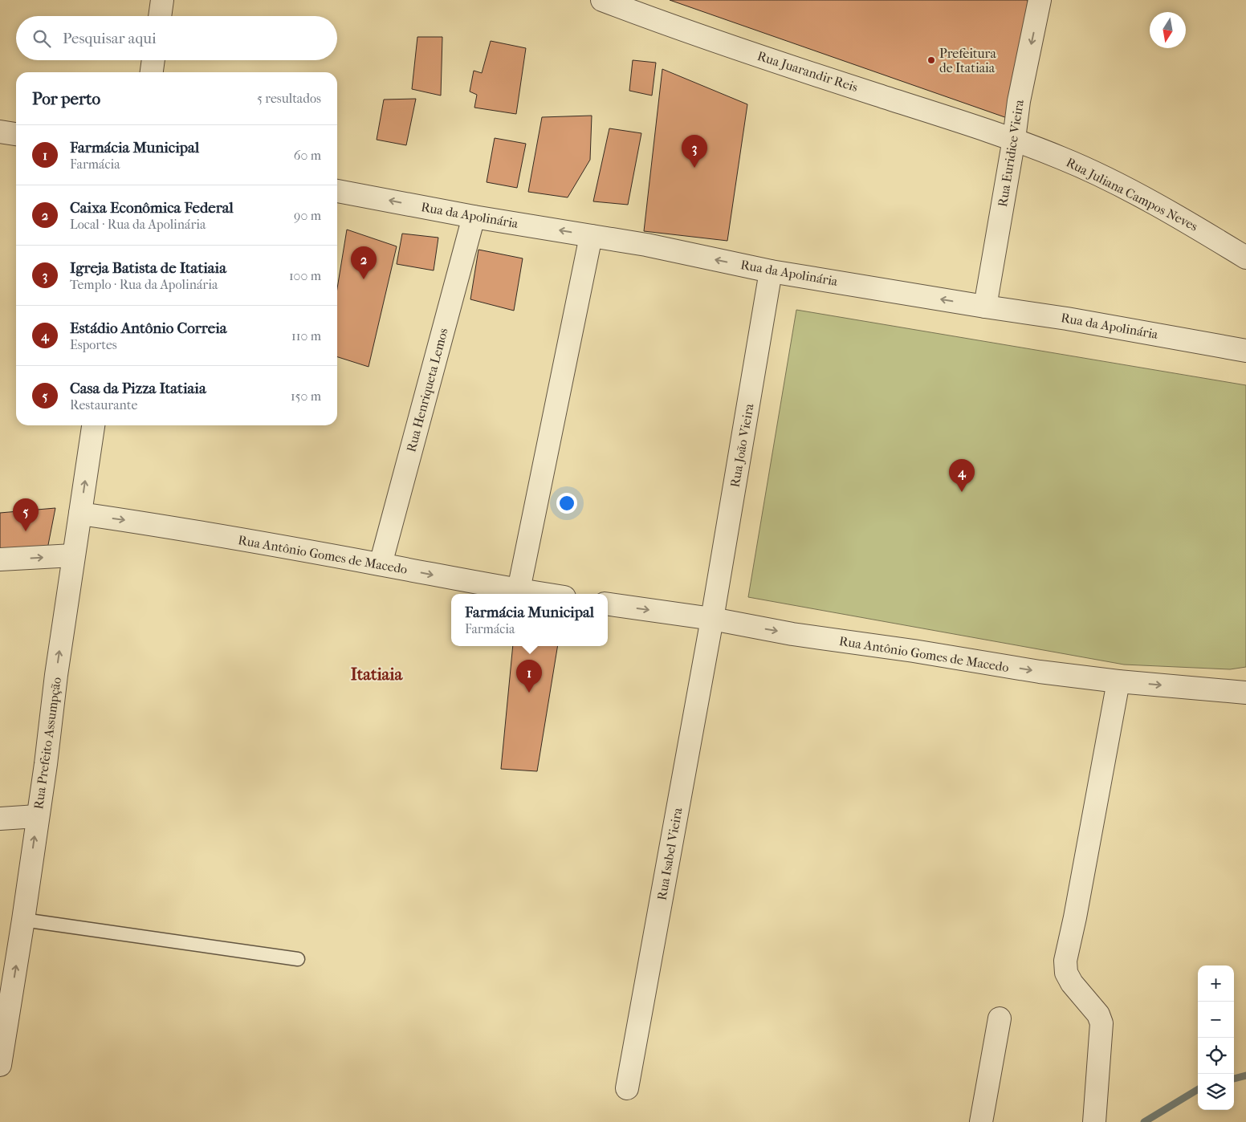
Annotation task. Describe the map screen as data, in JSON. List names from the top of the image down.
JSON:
{
  "streets": {
    "street": [
      "Rua Juarandir Reis",
      "Rua Euridice Vieira",
      "Rua Juliana Campos Neves",
      "Rua da Apolinária",
      "Rua Henriqueta Lemos",
      "Rua João Vieira",
      "Rua Antônio Gomes de Macedo",
      "Rua Prefeito Assumpção",
      "Rua Isabel Vieira"
    ]
  },
  "crossings": [
    ["Rua Juarandir Reis", "Rua Euridice Vieira"],
    ["Rua Juarandir Reis", "Rua Juliana Campos Neves"],
    ["Rua Euridice Vieira", "Rua Juliana Campos Neves"],
    ["Rua Euridice Vieira", "Rua da Apolinária"],
    ["Rua da Apolinária", "Rua Henriqueta Lemos"],
    ["Rua da Apolinária", "Rua João Vieira"],
    ["Rua Henriqueta Lemos", "Rua Antônio Gomes de Macedo"],
    ["Rua João Vieira", "Rua Antônio Gomes de Macedo"],
    ["Rua João Vieira", "Rua Isabel Vieira"],
    ["Rua Antônio Gomes de Macedo", "Rua Prefeito Assumpção"],
    ["Rua Antônio Gomes de Macedo", "Rua Isabel Vieira"]
  ],
  "one_way": [
    "Rua Euridice Vieira",
    "Rua da Apolinária",
    "Rua Antônio Gomes de Macedo",
    "Rua Prefeito Assumpção"
  ],
  "districts": ["Itatiaia"],
  "places": ["Prefeitura de Itatiaia"],
  "north": "bottom",
  "page": {
    "search": "Pesquisar aqui",
    "heading": ["Por perto", "5 resultados"],
    "list": [
      {
        "mark": "1",
        "name": "Farmácia Municipal",
        "note": "Farmácia",
        "value": "60 m"
      },
      {
        "mark": "2",
        "name": "Caixa Econômica Federal",
        "note": "Local · Rua da Apolinária",
        "value": "90 m"
      },
      {
        "mark": "3",
        "name": "Igreja Batista de Itatiaia",
        "note": "Templo · Rua da Apolinária",
        "value": "100 m"
      },
      {
        "mark": "4",
        "name": "Estádio Antônio Correia",
        "note": "Esportes",
        "value": "110 m"
      },
      {
        "mark": "5",
        "name": "Casa da Pizza Itatiaia",
        "note": "Restaurante",
        "value": "150 m"
      }
    ],
    "pins": [
      "3",
      "2",
      "4",
      "5",
      "1"
    ],
    "popup": ["Farmácia Municipal", "Farmácia"],
    "map_buttons": ["+", "−"]
  }
}
